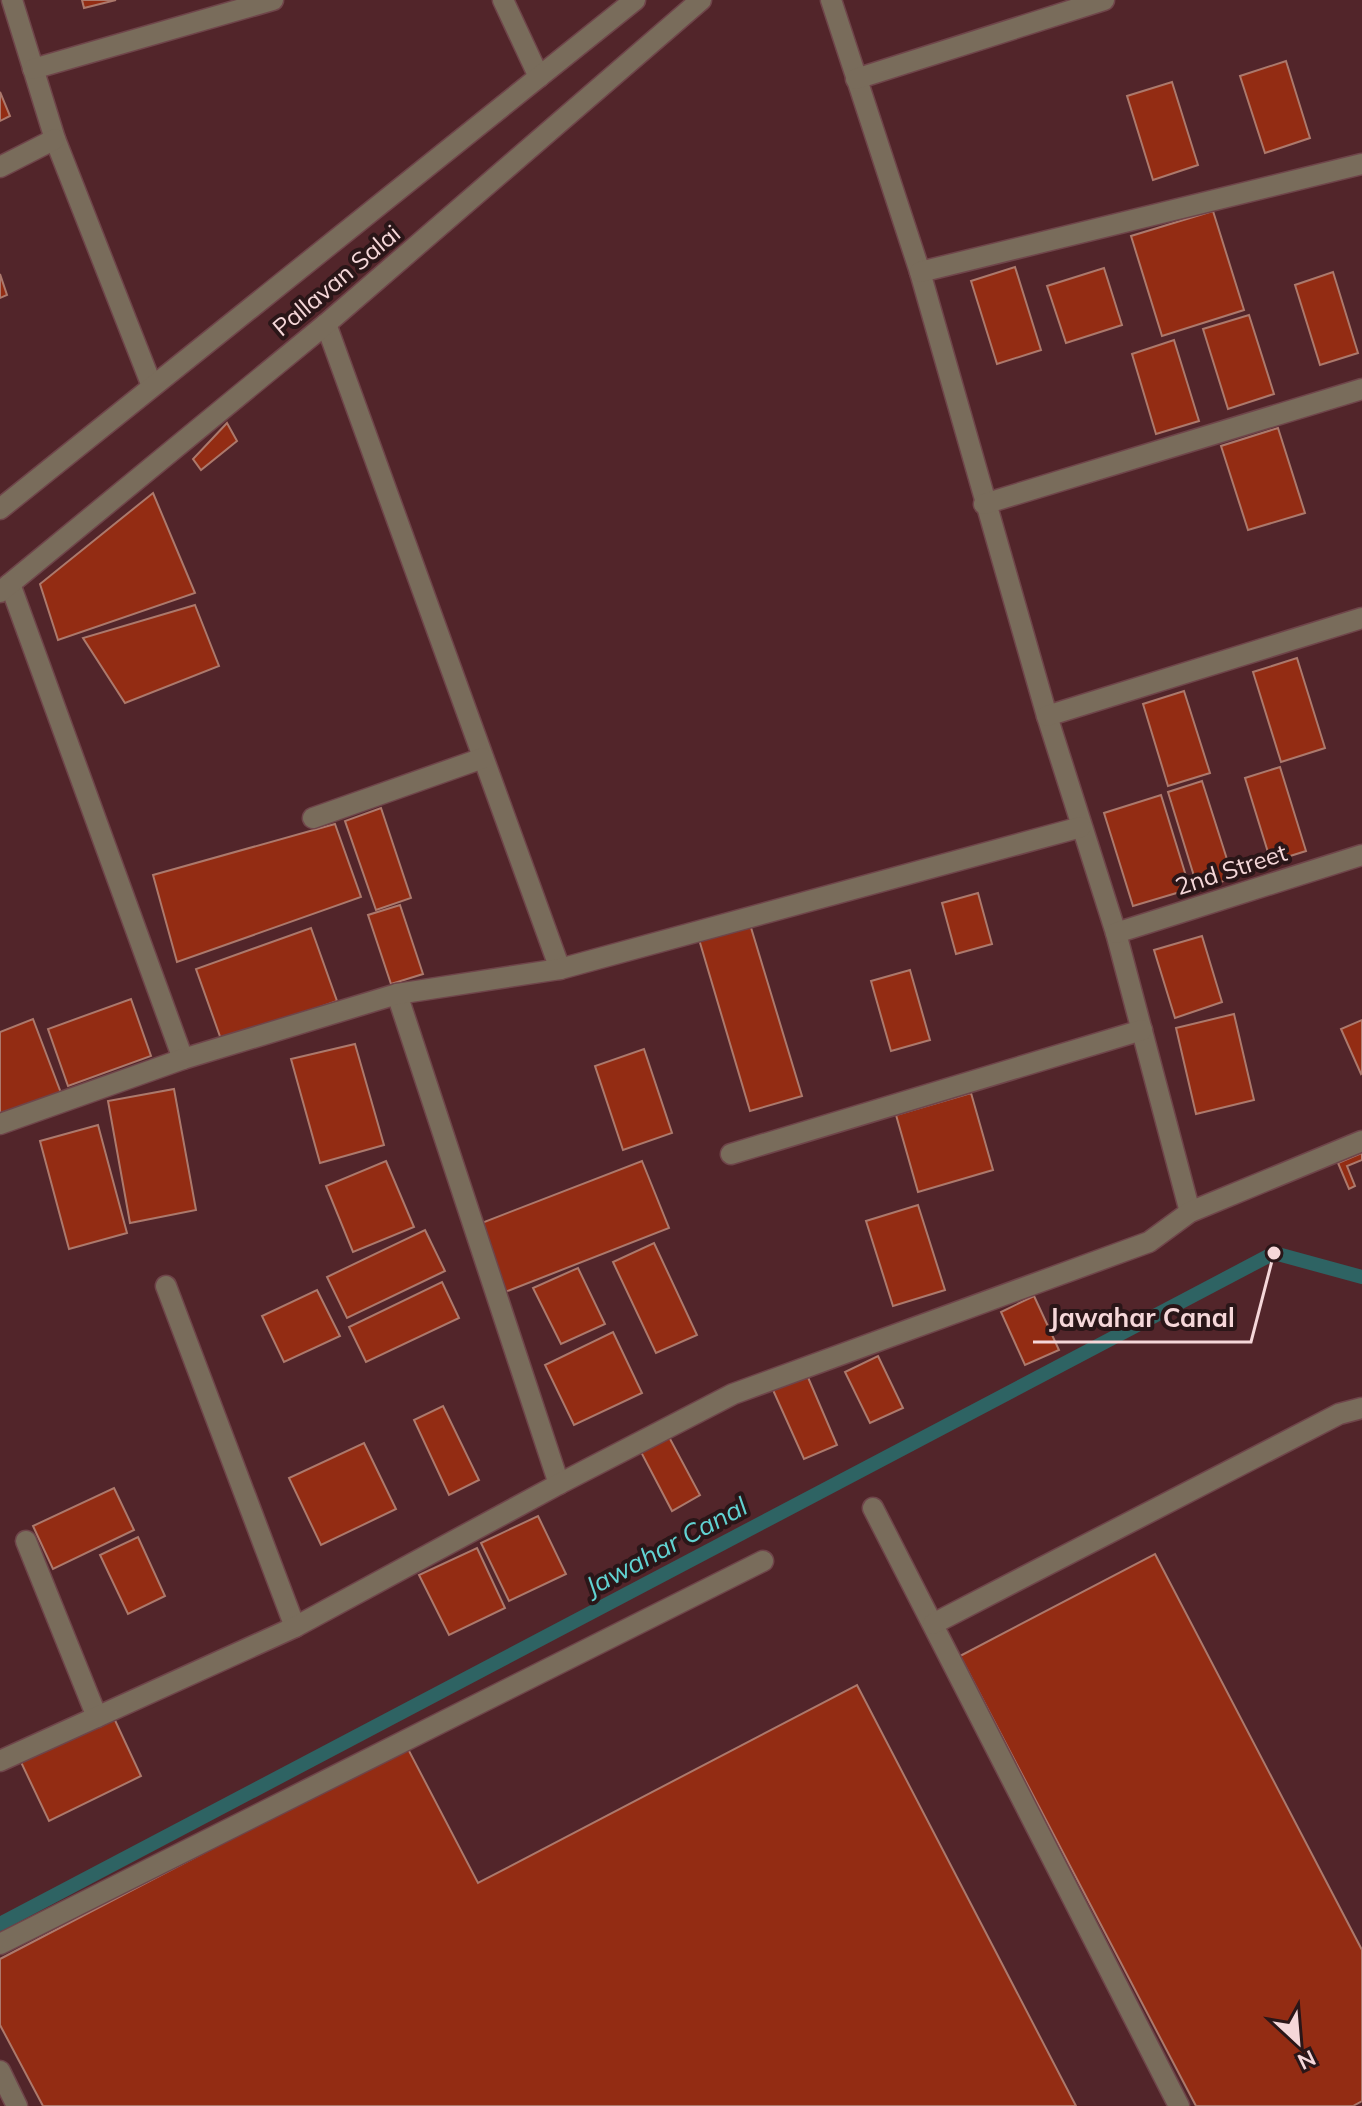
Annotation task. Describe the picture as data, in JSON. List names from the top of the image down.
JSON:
{
  "streets": {
    "street": ["Pallavan Salai", "2nd Street"]
  },
  "water": ["Jawahar Canal"],
  "places": ["Jawahar Canal"],
  "north": "bottom right"
}
